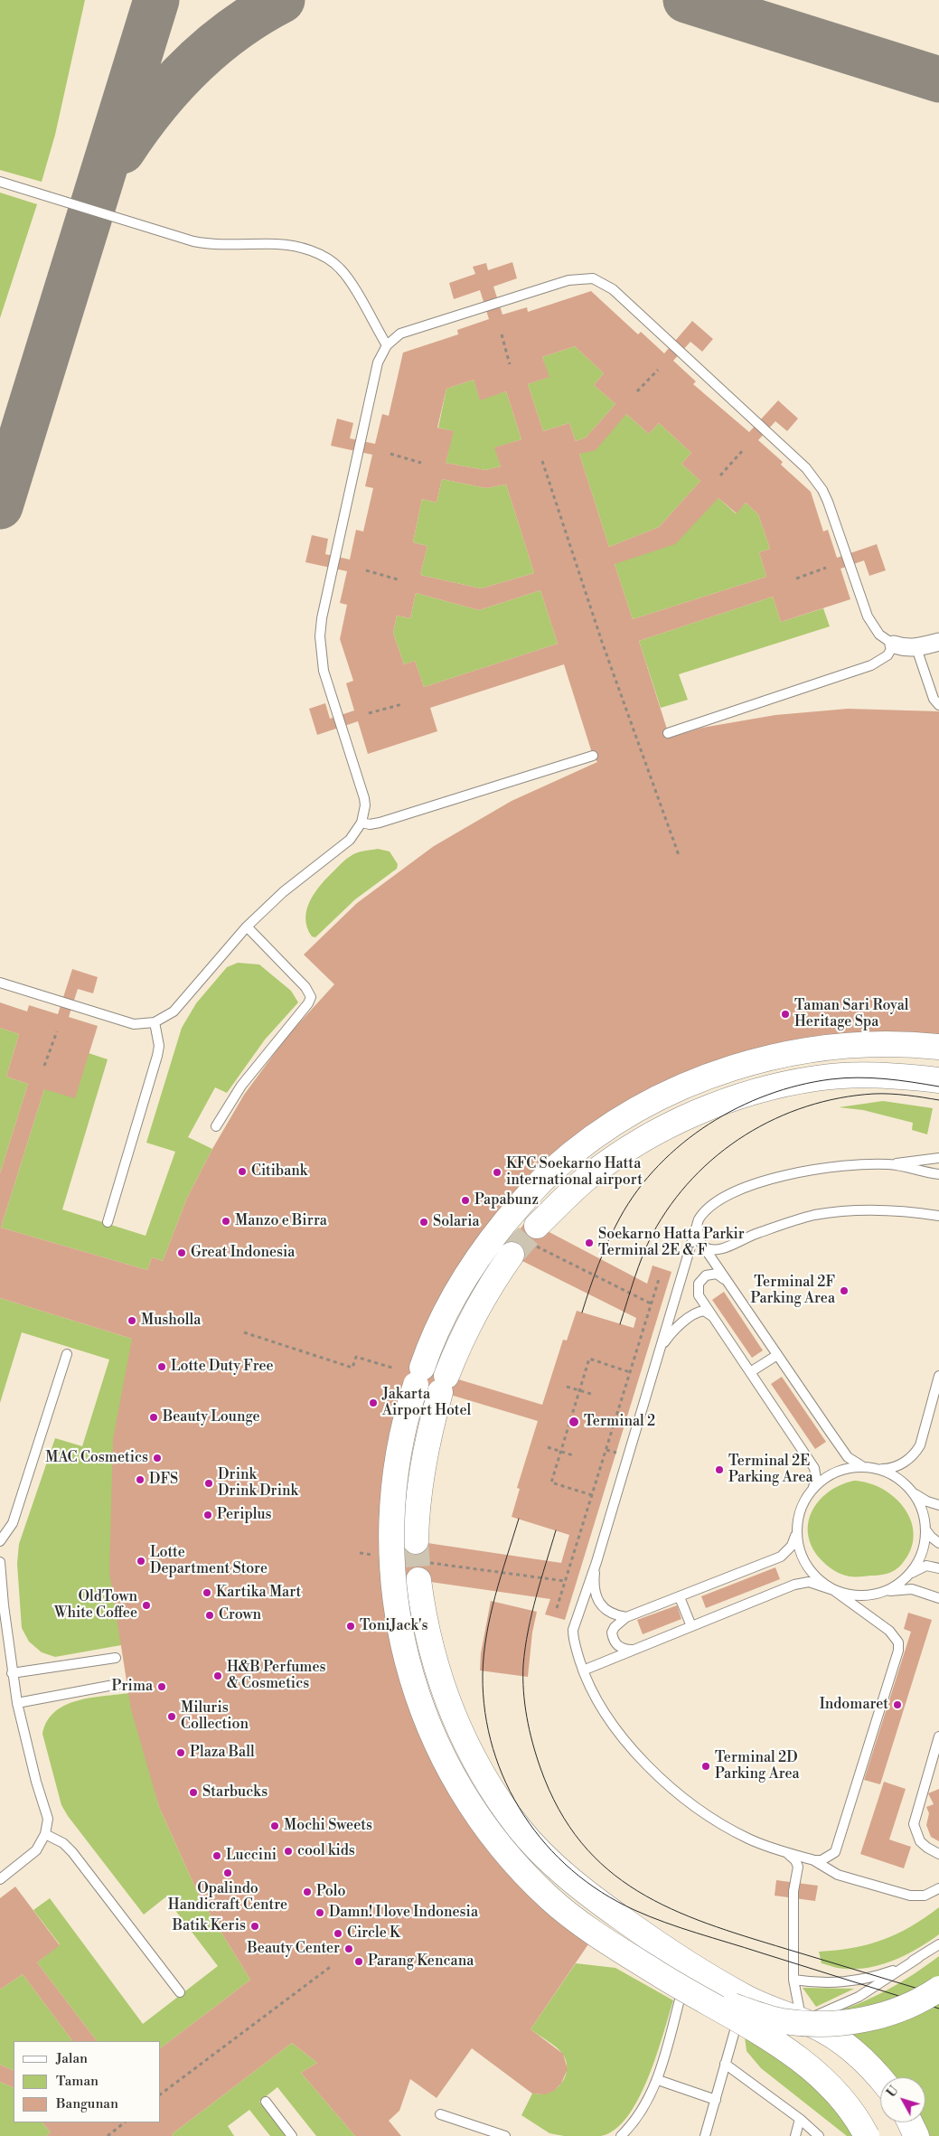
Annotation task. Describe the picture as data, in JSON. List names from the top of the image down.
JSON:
{
  "places": [
    "Taman Sari Royal Heritage Spa",
    "Citibank",
    "KFC Soekarno Hatta international airport",
    "Papabunz",
    "Manzo e Birra",
    "Solaria",
    "Soekarno Hatta Parkir Terminal 2E & F",
    "Great Indonesia",
    "Terminal 2F Parking Area",
    "Musholla",
    "Lotte Duty Free",
    "Jakarta Airport Hotel",
    "Beauty Lounge",
    "Terminal 2",
    "MAC Cosmetics",
    "Terminal 2E Parking Area",
    "DFS",
    "Drink Drink Drink",
    "Periplus",
    "Lotte Department Store",
    "Kartika Mart",
    "OldTown White Coffee",
    "Crown",
    "ToniJack's",
    "H&B Perfumes & Cosmetics",
    "Prima",
    "Indomaret",
    "Miluris Collection",
    "Plaza Ball",
    "Terminal 2D Parking Area",
    "Starbucks",
    "Mochi Sweets",
    "cool kids",
    "Luccini",
    "Opalindo Handicraft Centre",
    "Polo",
    "Damn! I love Indonesia",
    "Batik Keris",
    "Circle K",
    "Beauty Center",
    "Parang Kencana"
  ],
  "legend": ["Jalan", "Taman", "Bangunan"],
  "north": "top left"
}
